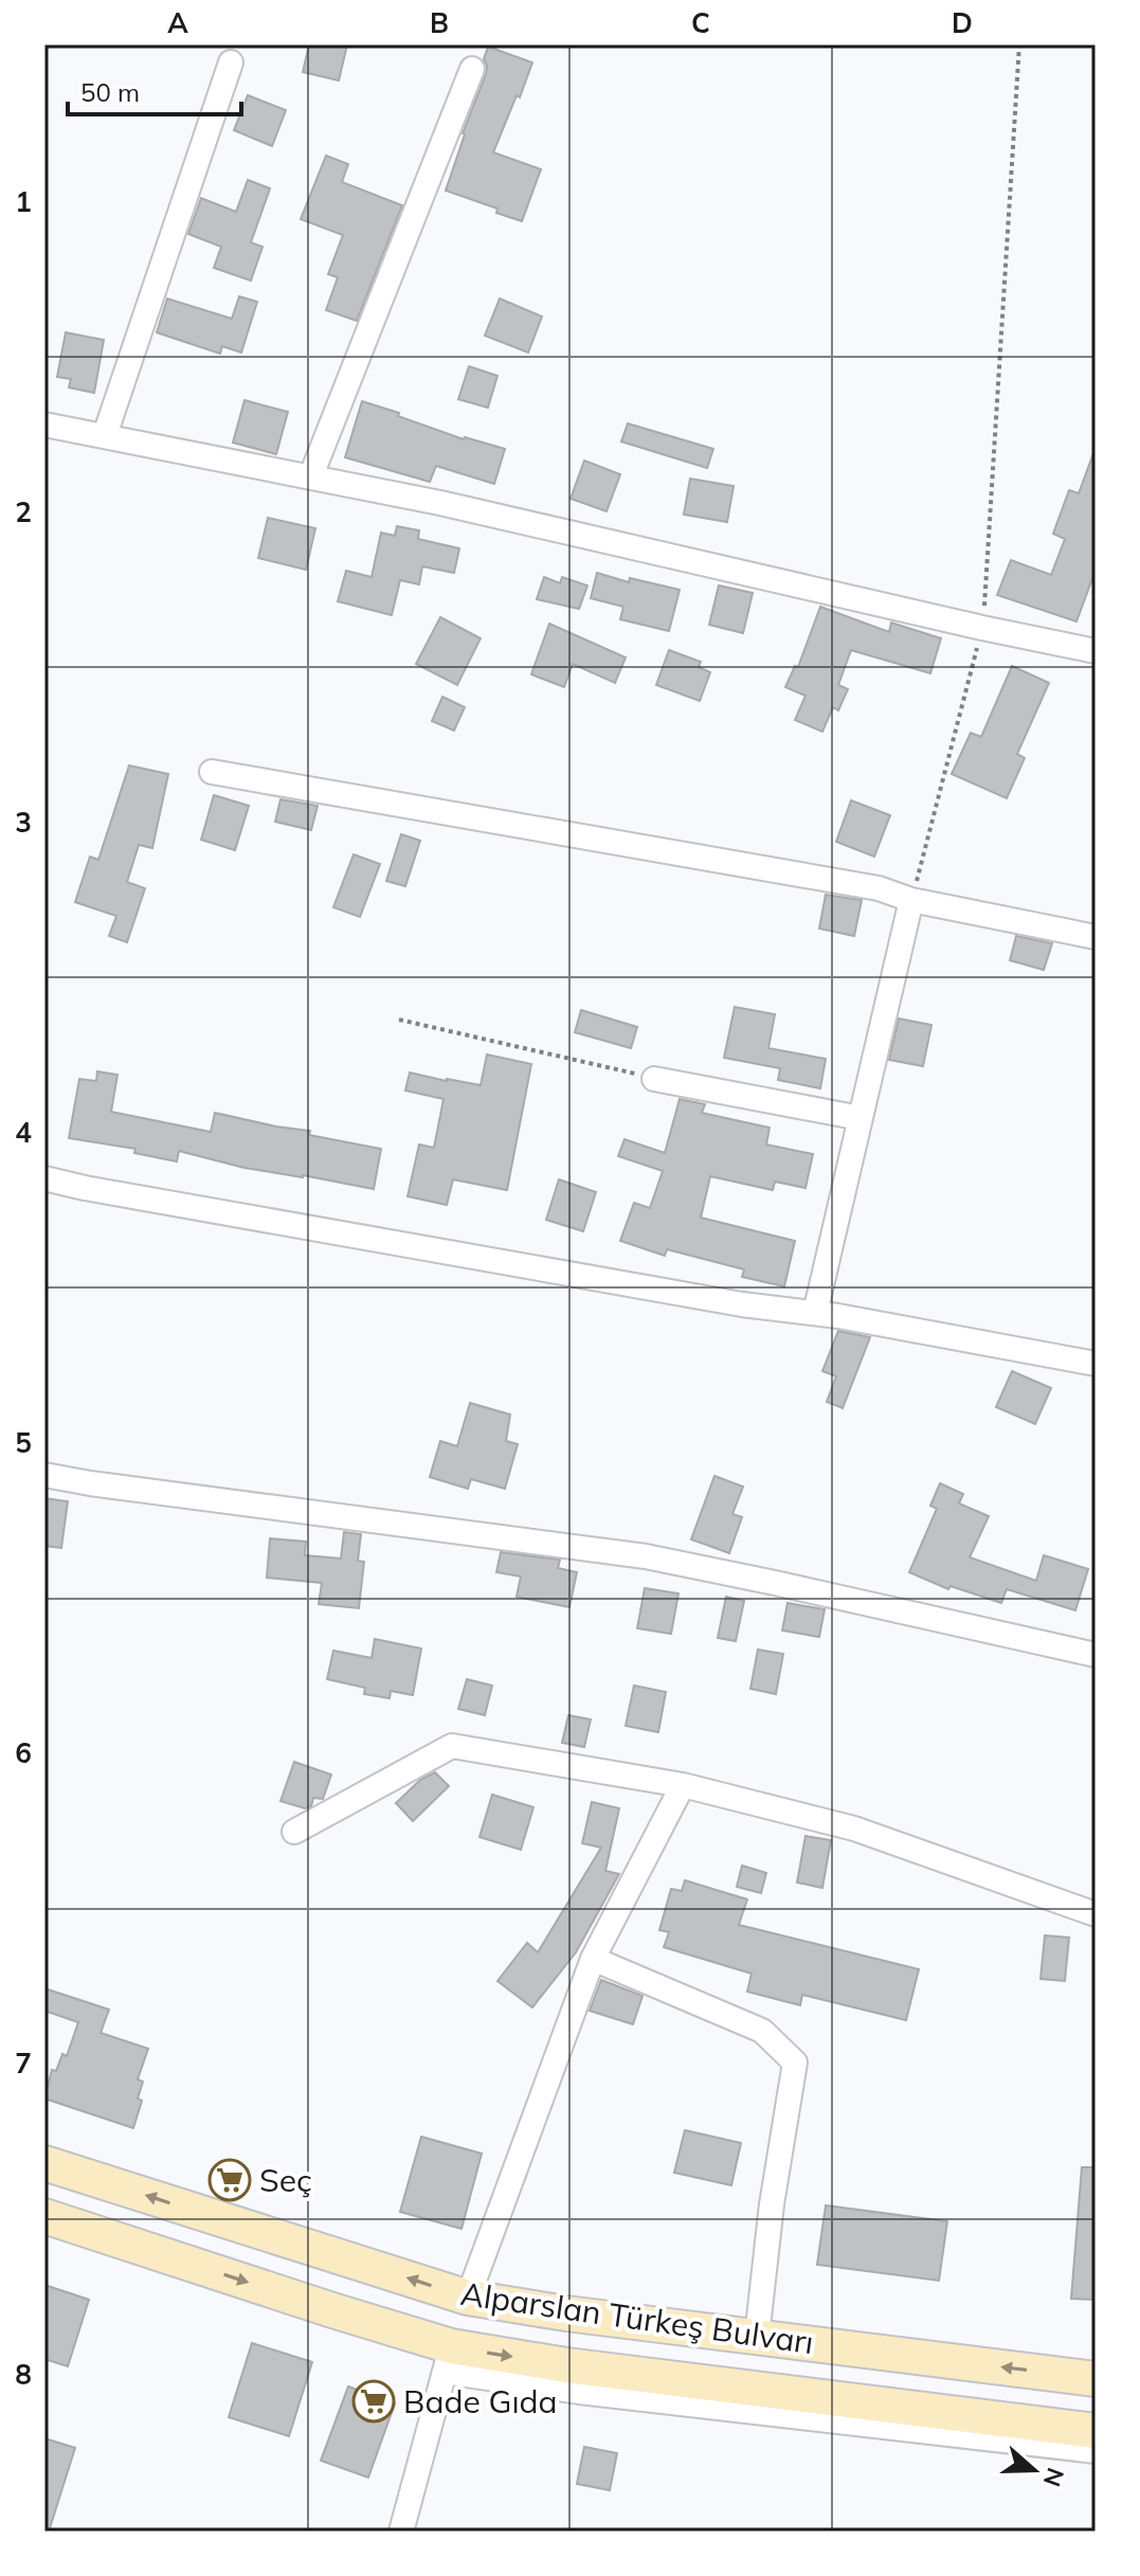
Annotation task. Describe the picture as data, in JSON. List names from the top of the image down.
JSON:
{
  "streets": {
    "main road": ["Alparslan Türkeş Bulvarı"]
  },
  "places": {
    "supermarket": ["Seç", "Bade Gıda"]
  },
  "scale_bar": "50 m",
  "north": "right",
  "grid": {
    "columns": [
      "A",
      "B",
      "C",
      "D"
    ],
    "rows": [
      "1",
      "2",
      "3",
      "4",
      "5",
      "6",
      "7",
      "8"
    ]
  }
}
